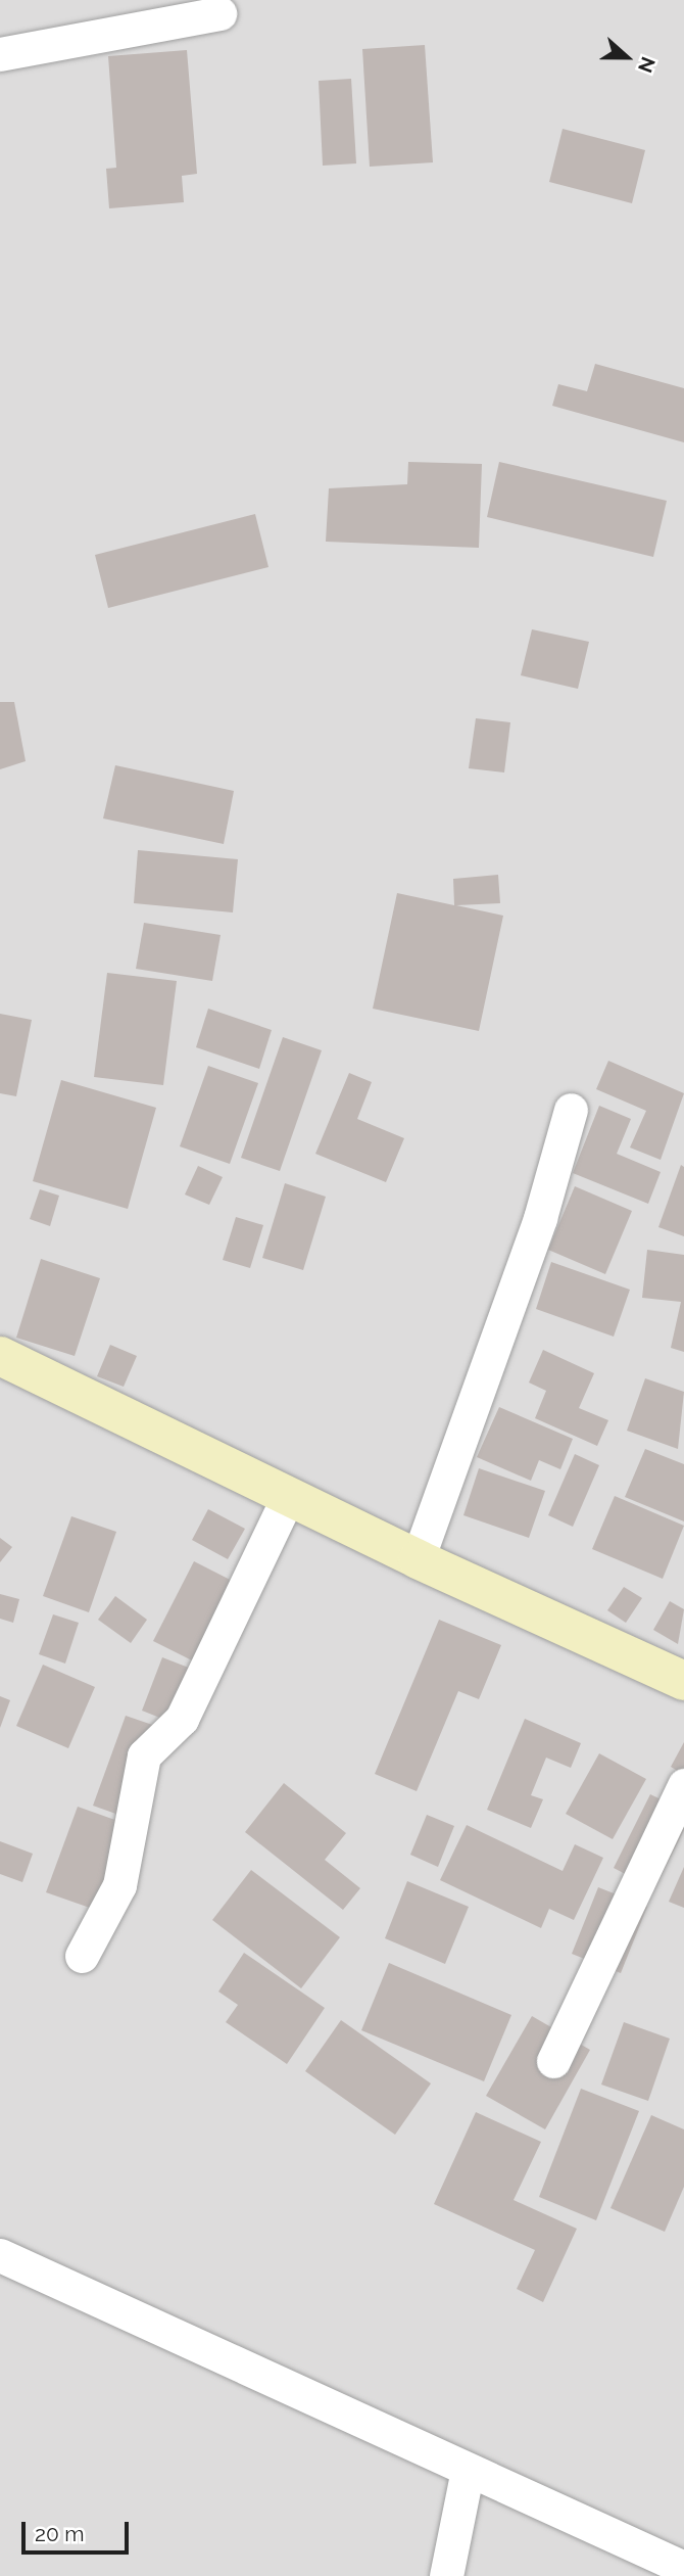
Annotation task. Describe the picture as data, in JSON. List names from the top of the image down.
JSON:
{
  "scale_bar": "20 m",
  "north": "right"
}
